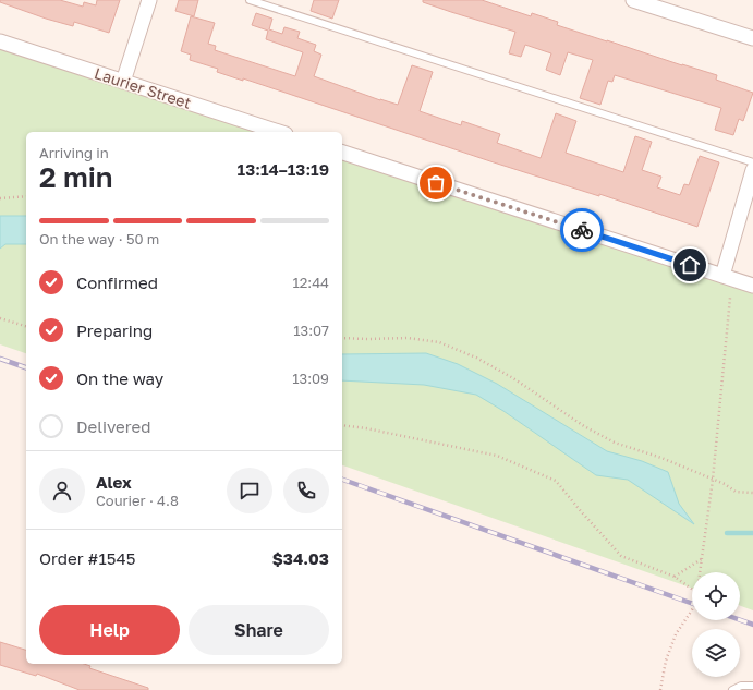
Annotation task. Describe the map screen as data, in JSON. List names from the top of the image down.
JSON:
{
  "streets": {
    "street": ["Laurier Street"]
  },
  "page": {
    "heading": ["2 min", "Arriving in", "13:14–13:19"],
    "panel": [
      "Alex",
      "Courier · 4.8",
      "Order #1545",
      "$34.03"
    ],
    "bar": "On the way · 50 m",
    "list": [
      ["Confirmed", "12:44"],
      ["Preparing", "13:07"],
      ["On the way", "13:09"],
      "Delivered"
    ],
    "buttons": ["Help", "Share"]
  }
}
